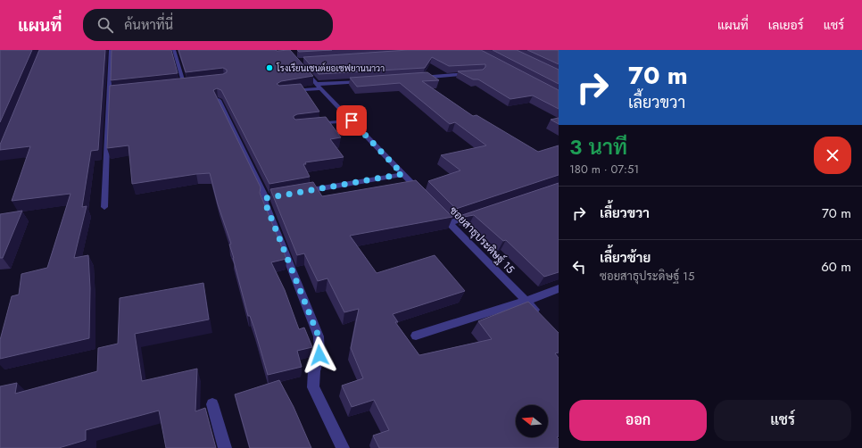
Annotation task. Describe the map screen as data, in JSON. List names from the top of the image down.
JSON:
{
  "streets": {
    "street": ["ซอยสาธุประดิษฐ์ 15"]
  },
  "places": ["โรงเรียนเซนต์ยอเซฟยานนาวา"],
  "north": "left",
  "page": {
    "header": "แผนที่",
    "search": "ค้นหาที่นี่",
    "nav": ["แผนที่", "เลเยอร์", "แชร์"],
    "turn": ["70 m", "เลี้ยวขวา"],
    "heading": ["3 นาที", "180 m · 07:51"],
    "list": [
      {
        "name": "เลี้ยวขวา",
        "value": "70 m"
      },
      {
        "name": "เลี้ยวซ้าย",
        "note": "ซอยสาธุประดิษฐ์ 15",
        "value": "60 m"
      }
    ],
    "buttons": ["ออก", "แชร์"]
  }
}
